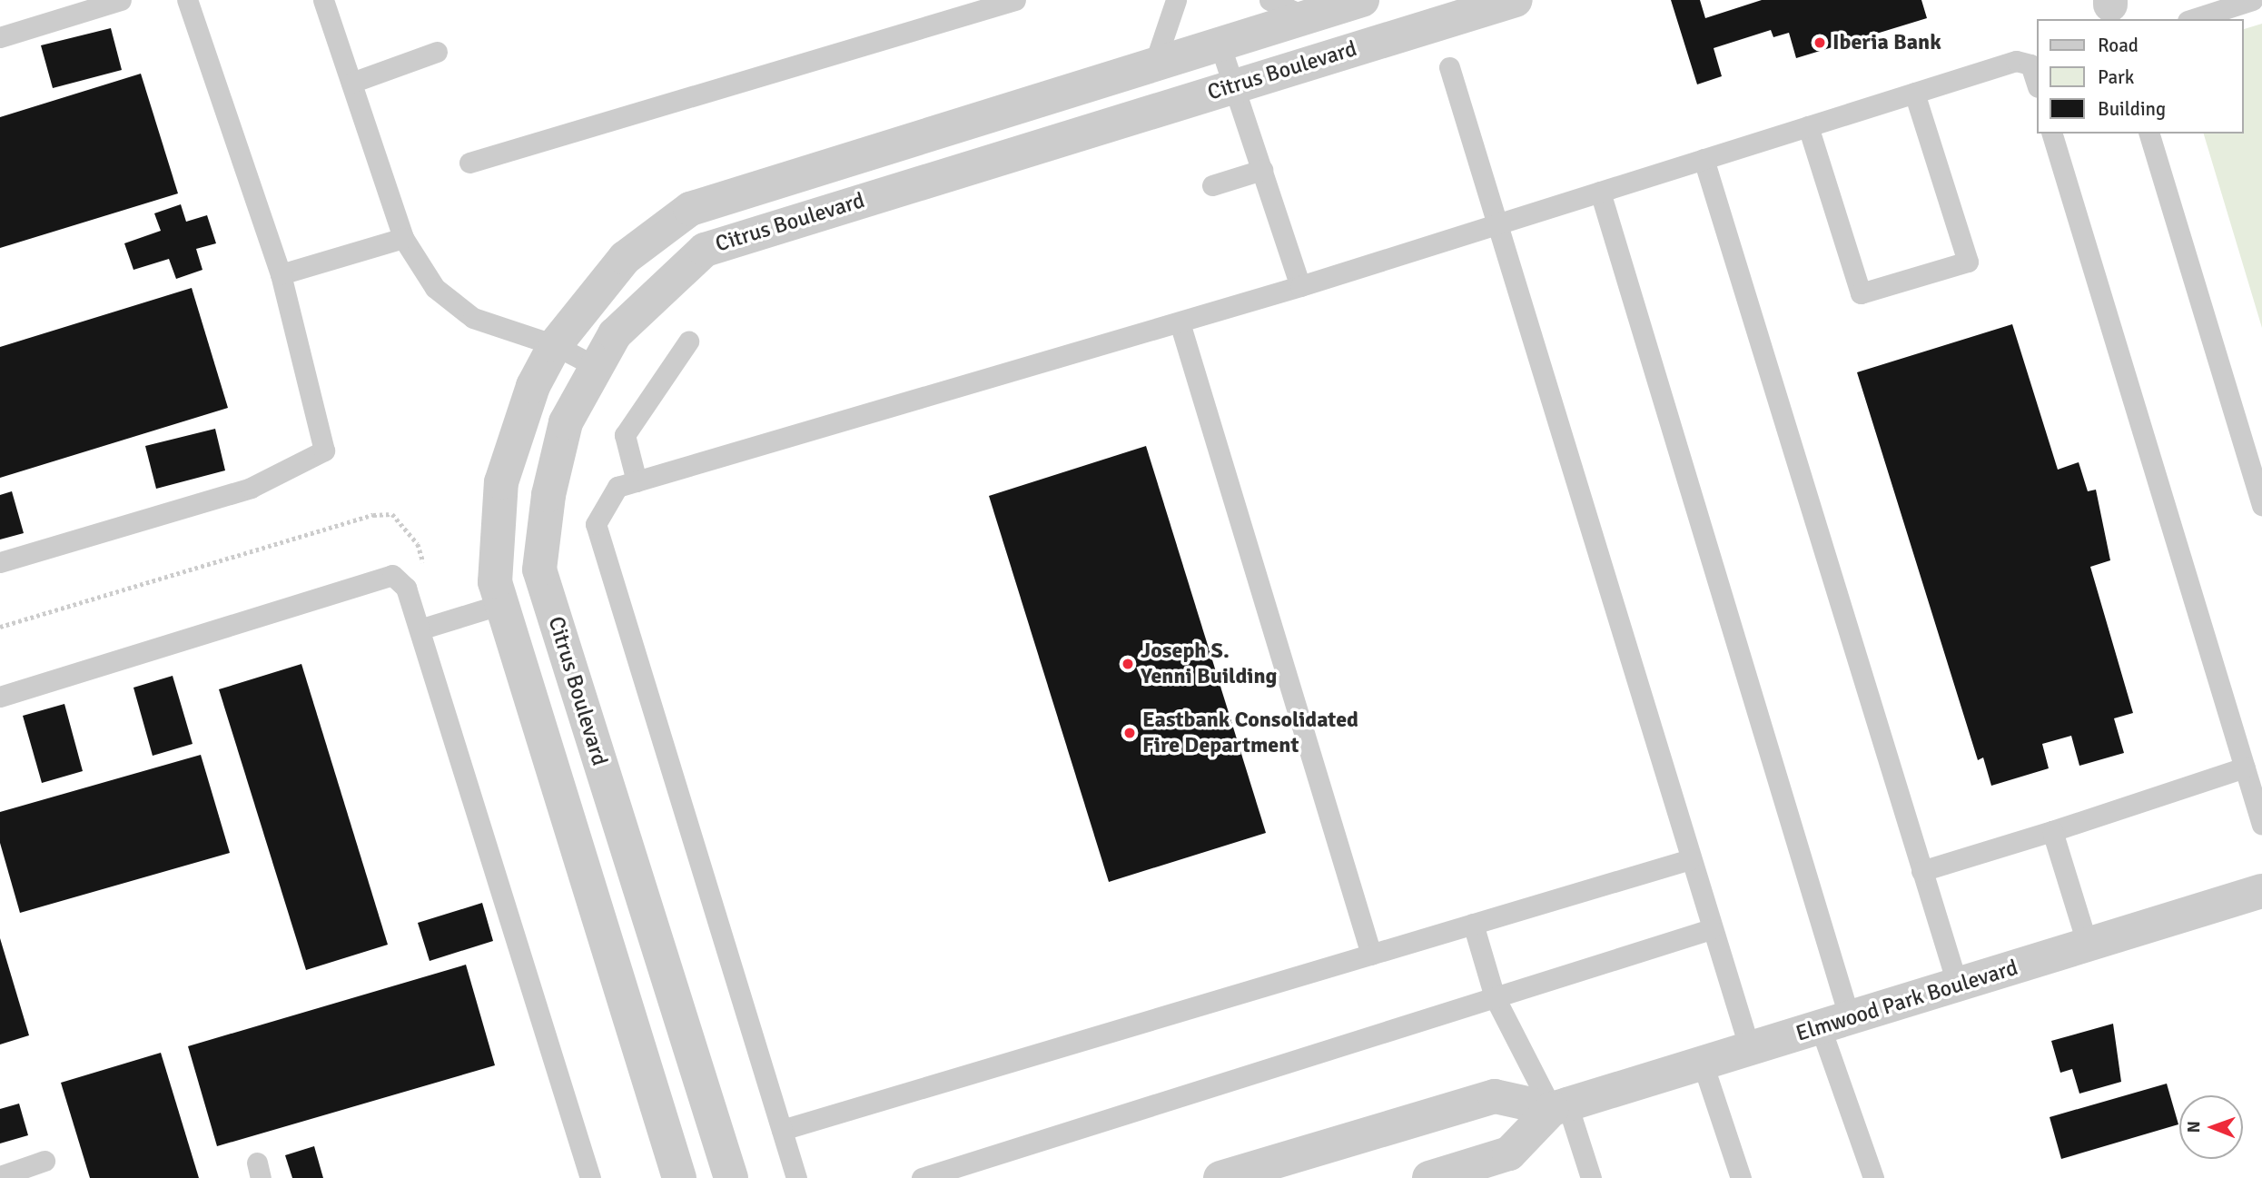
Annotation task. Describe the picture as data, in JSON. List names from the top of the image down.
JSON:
{
  "streets": {
    "street": ["Citrus Boulevard", "Elmwood Park Boulevard"]
  },
  "places": ["Iberia Bank", "Joseph S. Yenni Building", "Eastbank Consolidated Fire Department"],
  "legend": ["Road", "Park", "Building"],
  "north": "left"
}
